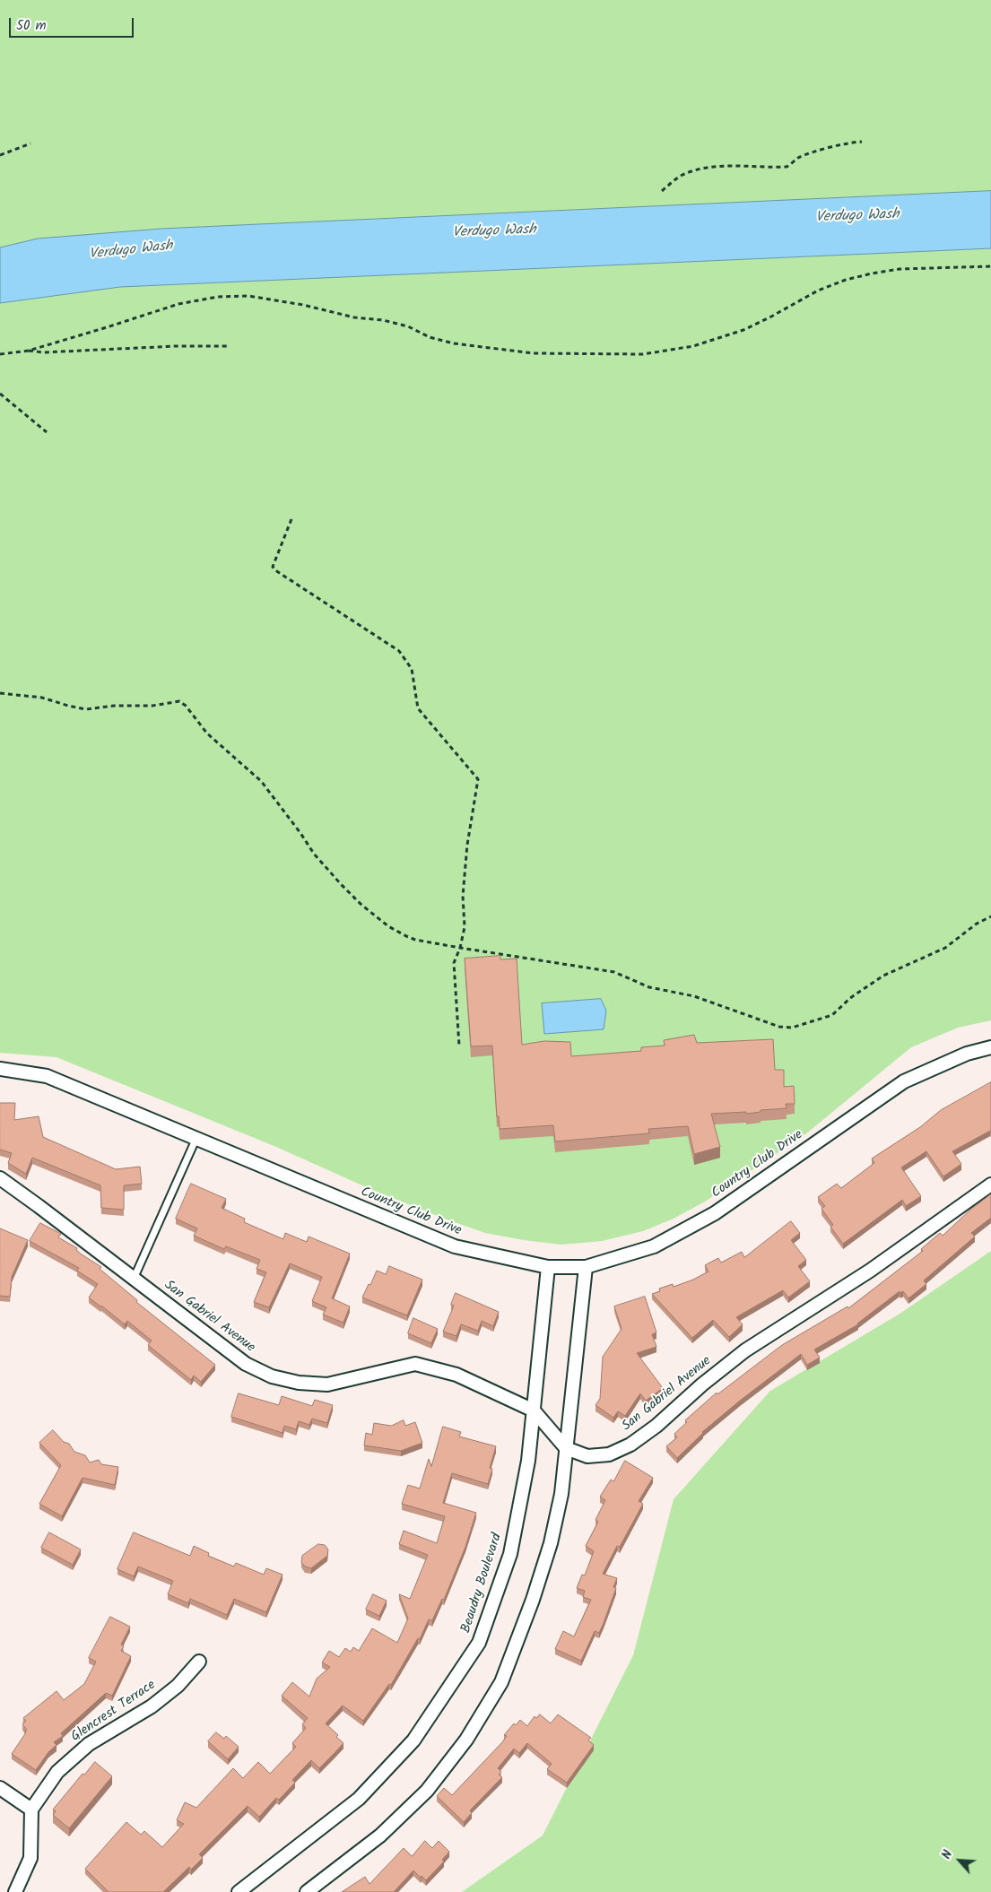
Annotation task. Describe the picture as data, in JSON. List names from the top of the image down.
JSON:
{
  "streets": {
    "street": [
      "Country Club Drive",
      "San Gabriel Avenue",
      "Beaudry Boulevard",
      "Glencrest Terrace"
    ]
  },
  "crossings": [
    ["Country Club Drive", "Beaudry Boulevard"],
    ["San Gabriel Avenue", "Beaudry Boulevard"]
  ],
  "water": ["Verdugo Wash"],
  "scale_bar": "50 m",
  "north": "top left"
}
